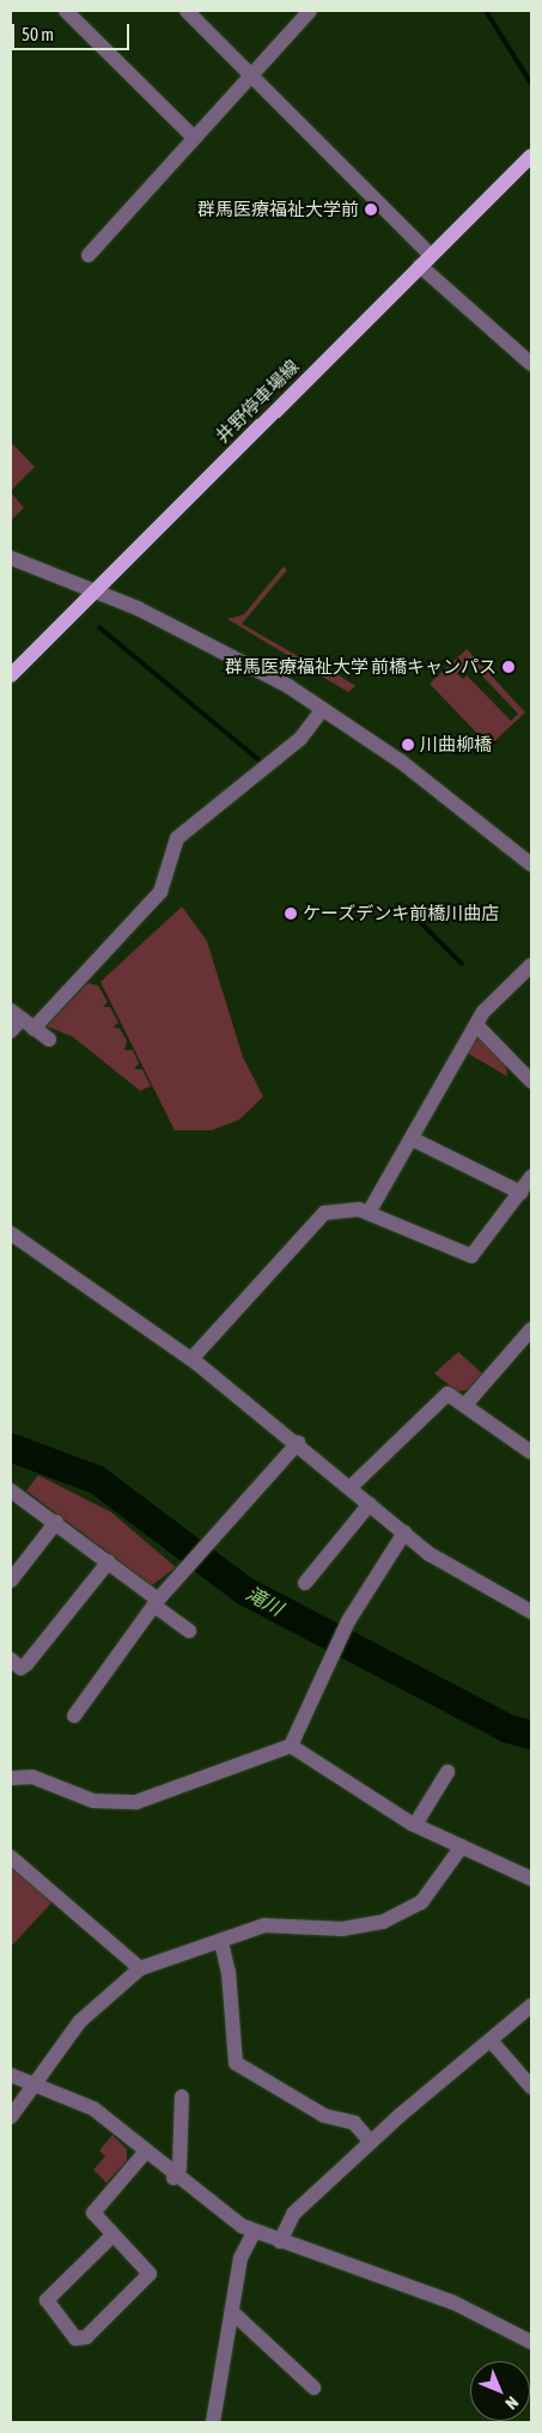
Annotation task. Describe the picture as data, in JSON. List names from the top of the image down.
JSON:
{
  "streets": {
    "main road": ["井野停車場線"]
  },
  "water": ["滝川"],
  "places": [
    "群馬医療福祉大学前",
    "群馬医療福祉大学 前橋キャンパス",
    "川曲柳橋",
    "ケーズデンキ前橋川曲店"
  ],
  "scale_bar": "50 m",
  "north": "bottom right"
}
